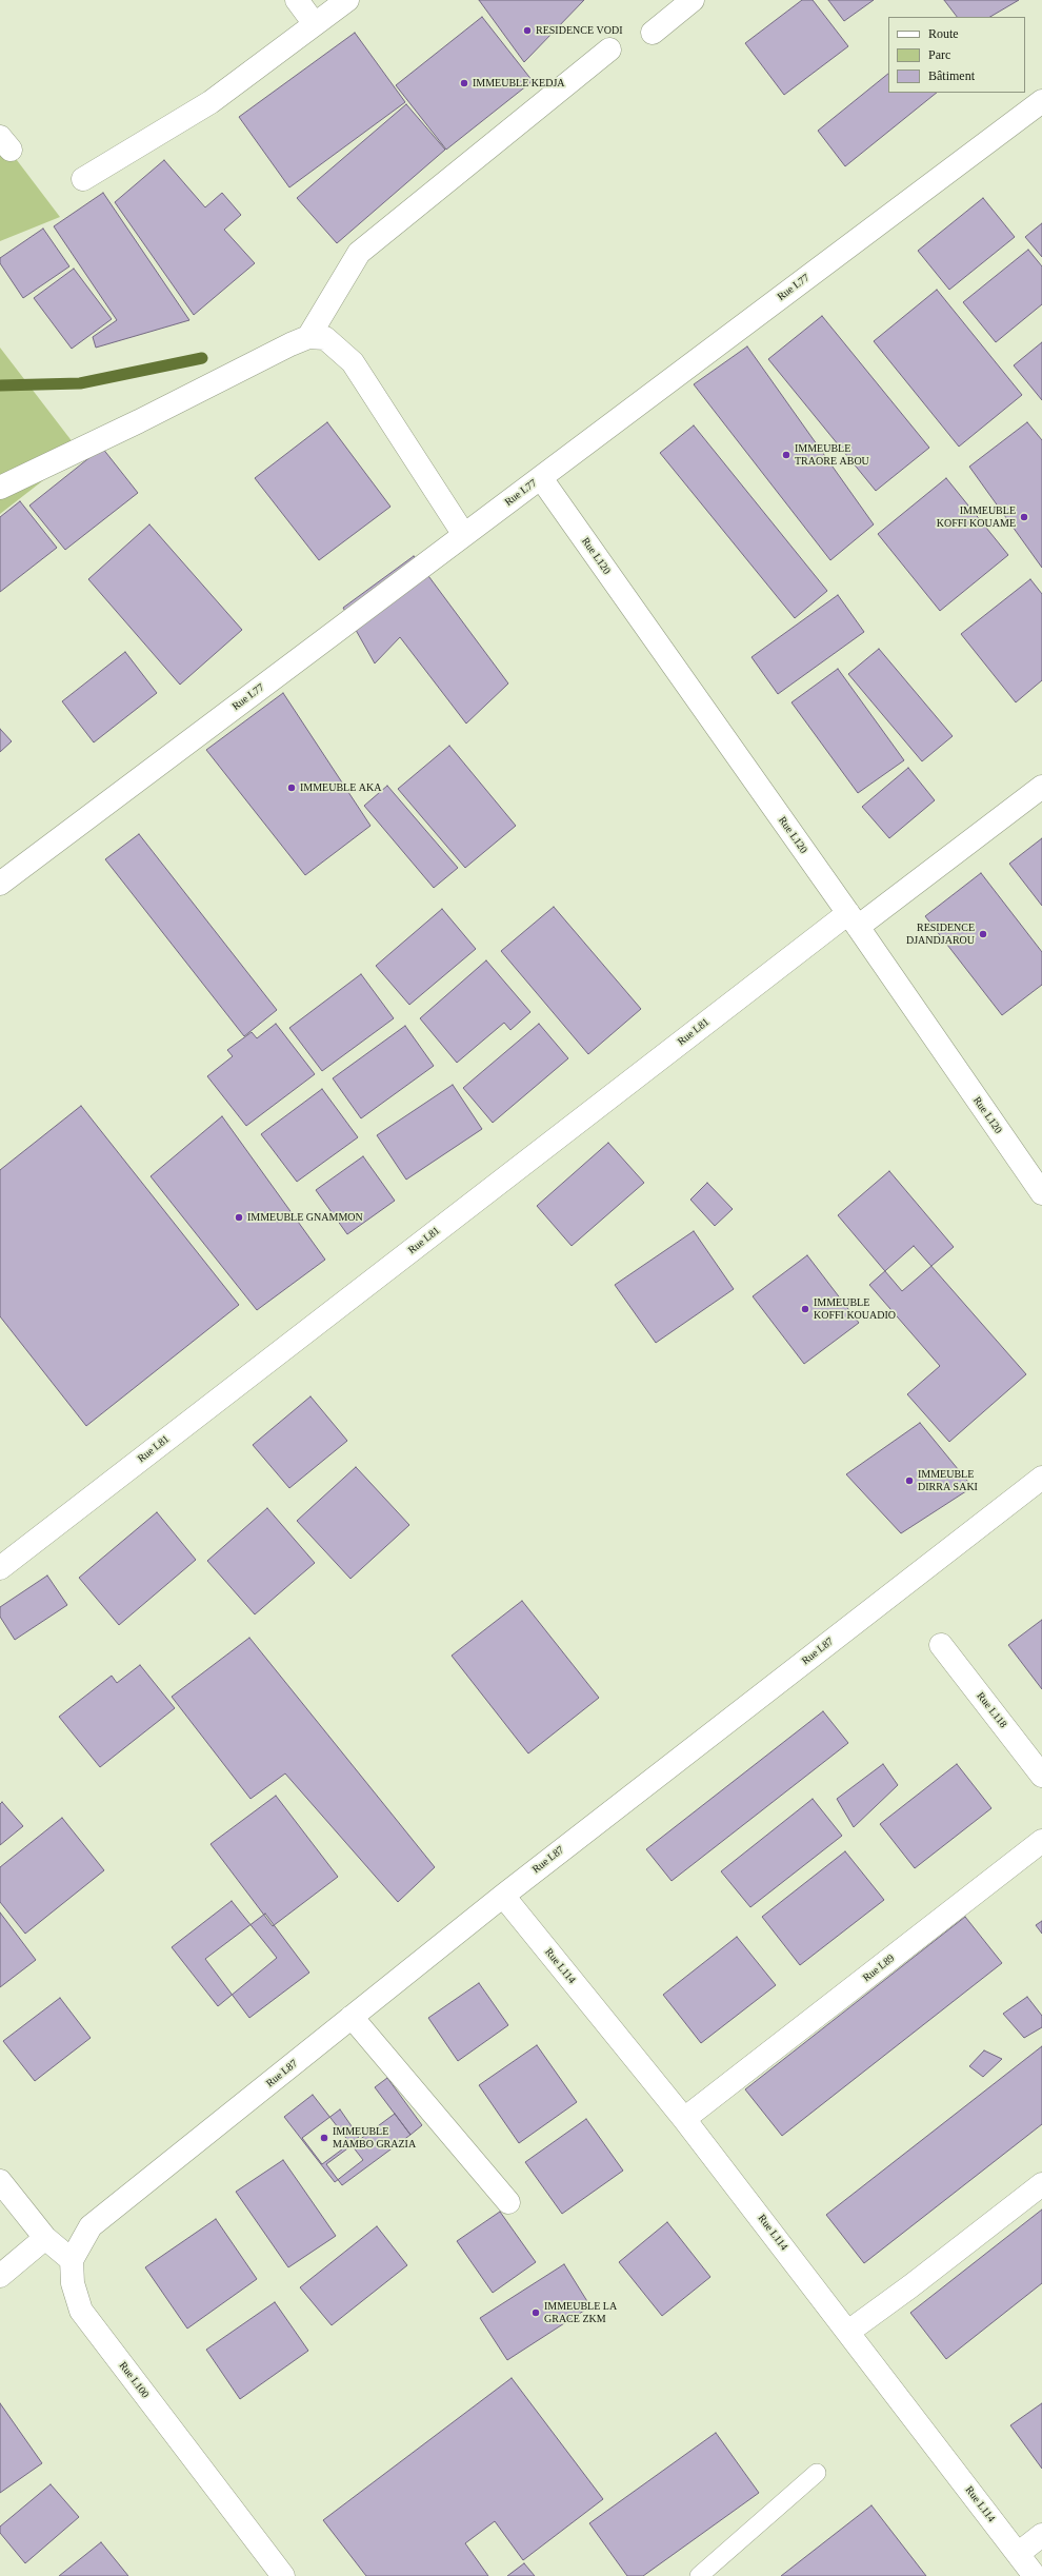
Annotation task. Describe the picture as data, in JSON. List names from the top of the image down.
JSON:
{
  "streets": {
    "street": [
      "Rue L77",
      "Rue L120",
      "Rue L81",
      "Rue L87",
      "Rue L118",
      "Rue L114",
      "Rue L89",
      "Rue L100"
    ]
  },
  "crossings": [
    ["Rue L77", "Rue L120"],
    ["Rue L120", "Rue L81"],
    ["Rue L87", "Rue L114"],
    ["Rue L87", "Rue L100"],
    ["Rue L114", "Rue L89"]
  ],
  "places": [
    "RESIDENCE VODI",
    "IMMEUBLE KEDJA",
    "IMMEUBLE TRAORE ABOU",
    "IMMEUBLE KOFFI KOUAME",
    "IMMEUBLE AKA",
    "RESIDENCE DJANDJAROU",
    "IMMEUBLE GNAMMON",
    "IMMEUBLE KOFFI KOUADIO",
    "IMMEUBLE DIRRA SAKI",
    "IMMEUBLE MAMBO GRAZIA",
    "IMMEUBLE LA GRACE ZKM"
  ],
  "legend": ["Route", "Parc", "Bâtiment"]
}
